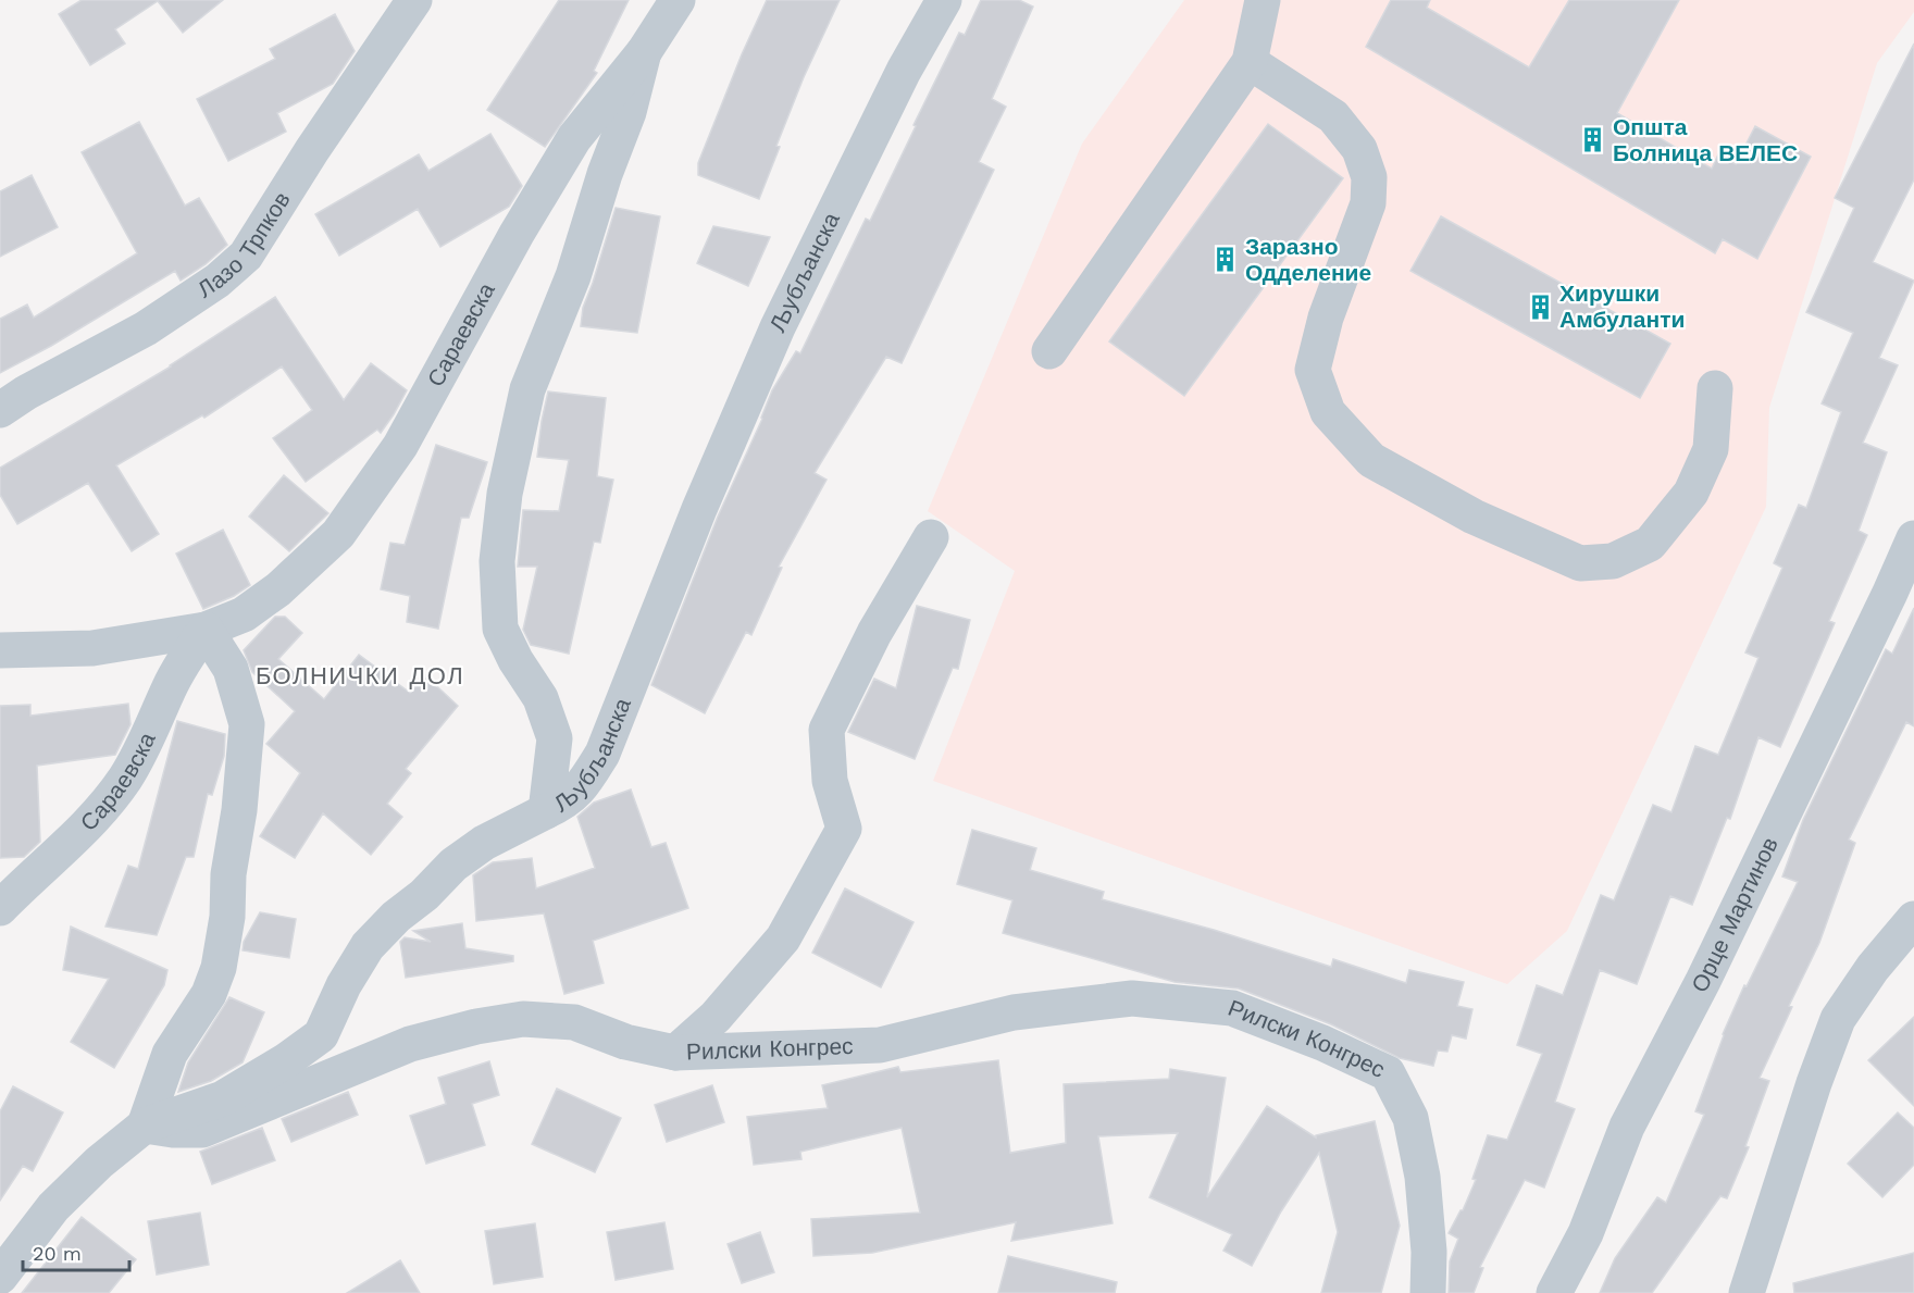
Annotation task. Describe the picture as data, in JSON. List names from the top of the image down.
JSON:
{
  "streets": {
    "street": [
      "Лазо Трпков",
      "Љубљанска",
      "Сараевска",
      "Орце Мартинов",
      "Рилски Конгрес"
    ]
  },
  "crossings": [
    ["Љубљанска", "Сараевска"]
  ],
  "districts": ["БОЛНИЧКИ ДОЛ"],
  "places": {
    "building": ["Општа Болница ВЕЛЕС", "Заразно Одделение", "Хирушки Амбуланти"]
  },
  "scale_bar": "20 m"
}
